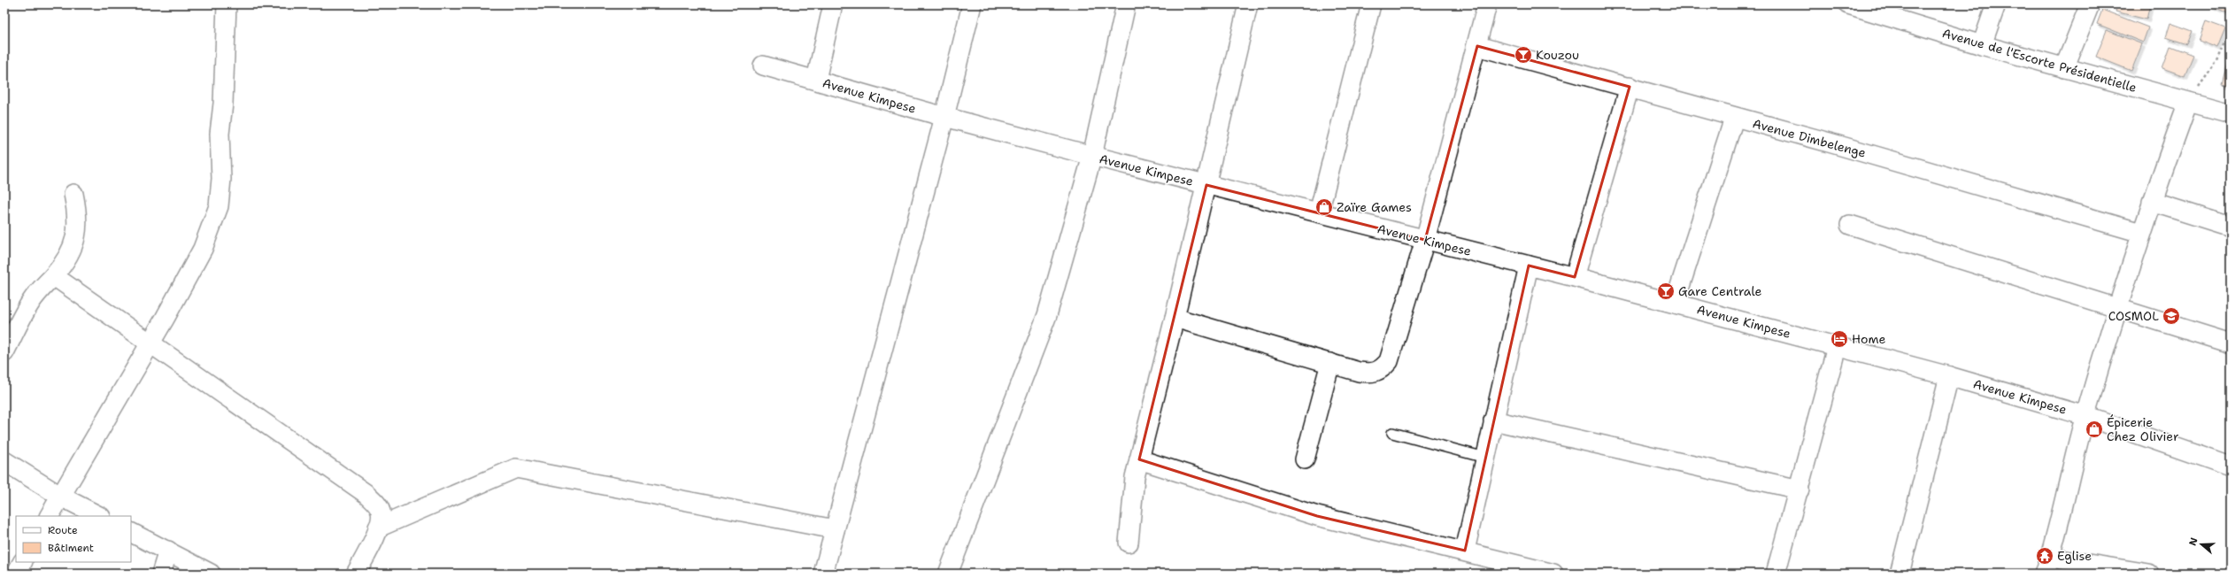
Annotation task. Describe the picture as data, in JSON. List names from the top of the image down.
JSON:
{
  "streets": {
    "street": ["Avenue de l'Escorte Présidentielle", "Avenue Kimpese", "Avenue Dimbelenge"]
  },
  "places": {
    "bar": ["Kouzou", "Gare Centrale"],
    "shop": ["Zaïre Games", "Épicerie Chez Olivier"],
    "school or university": ["COSMOL"],
    "hotel": ["Home"],
    "temple": ["Eglise"]
  },
  "legend": ["Route", "Bâtiment"],
  "north": "left"
}
